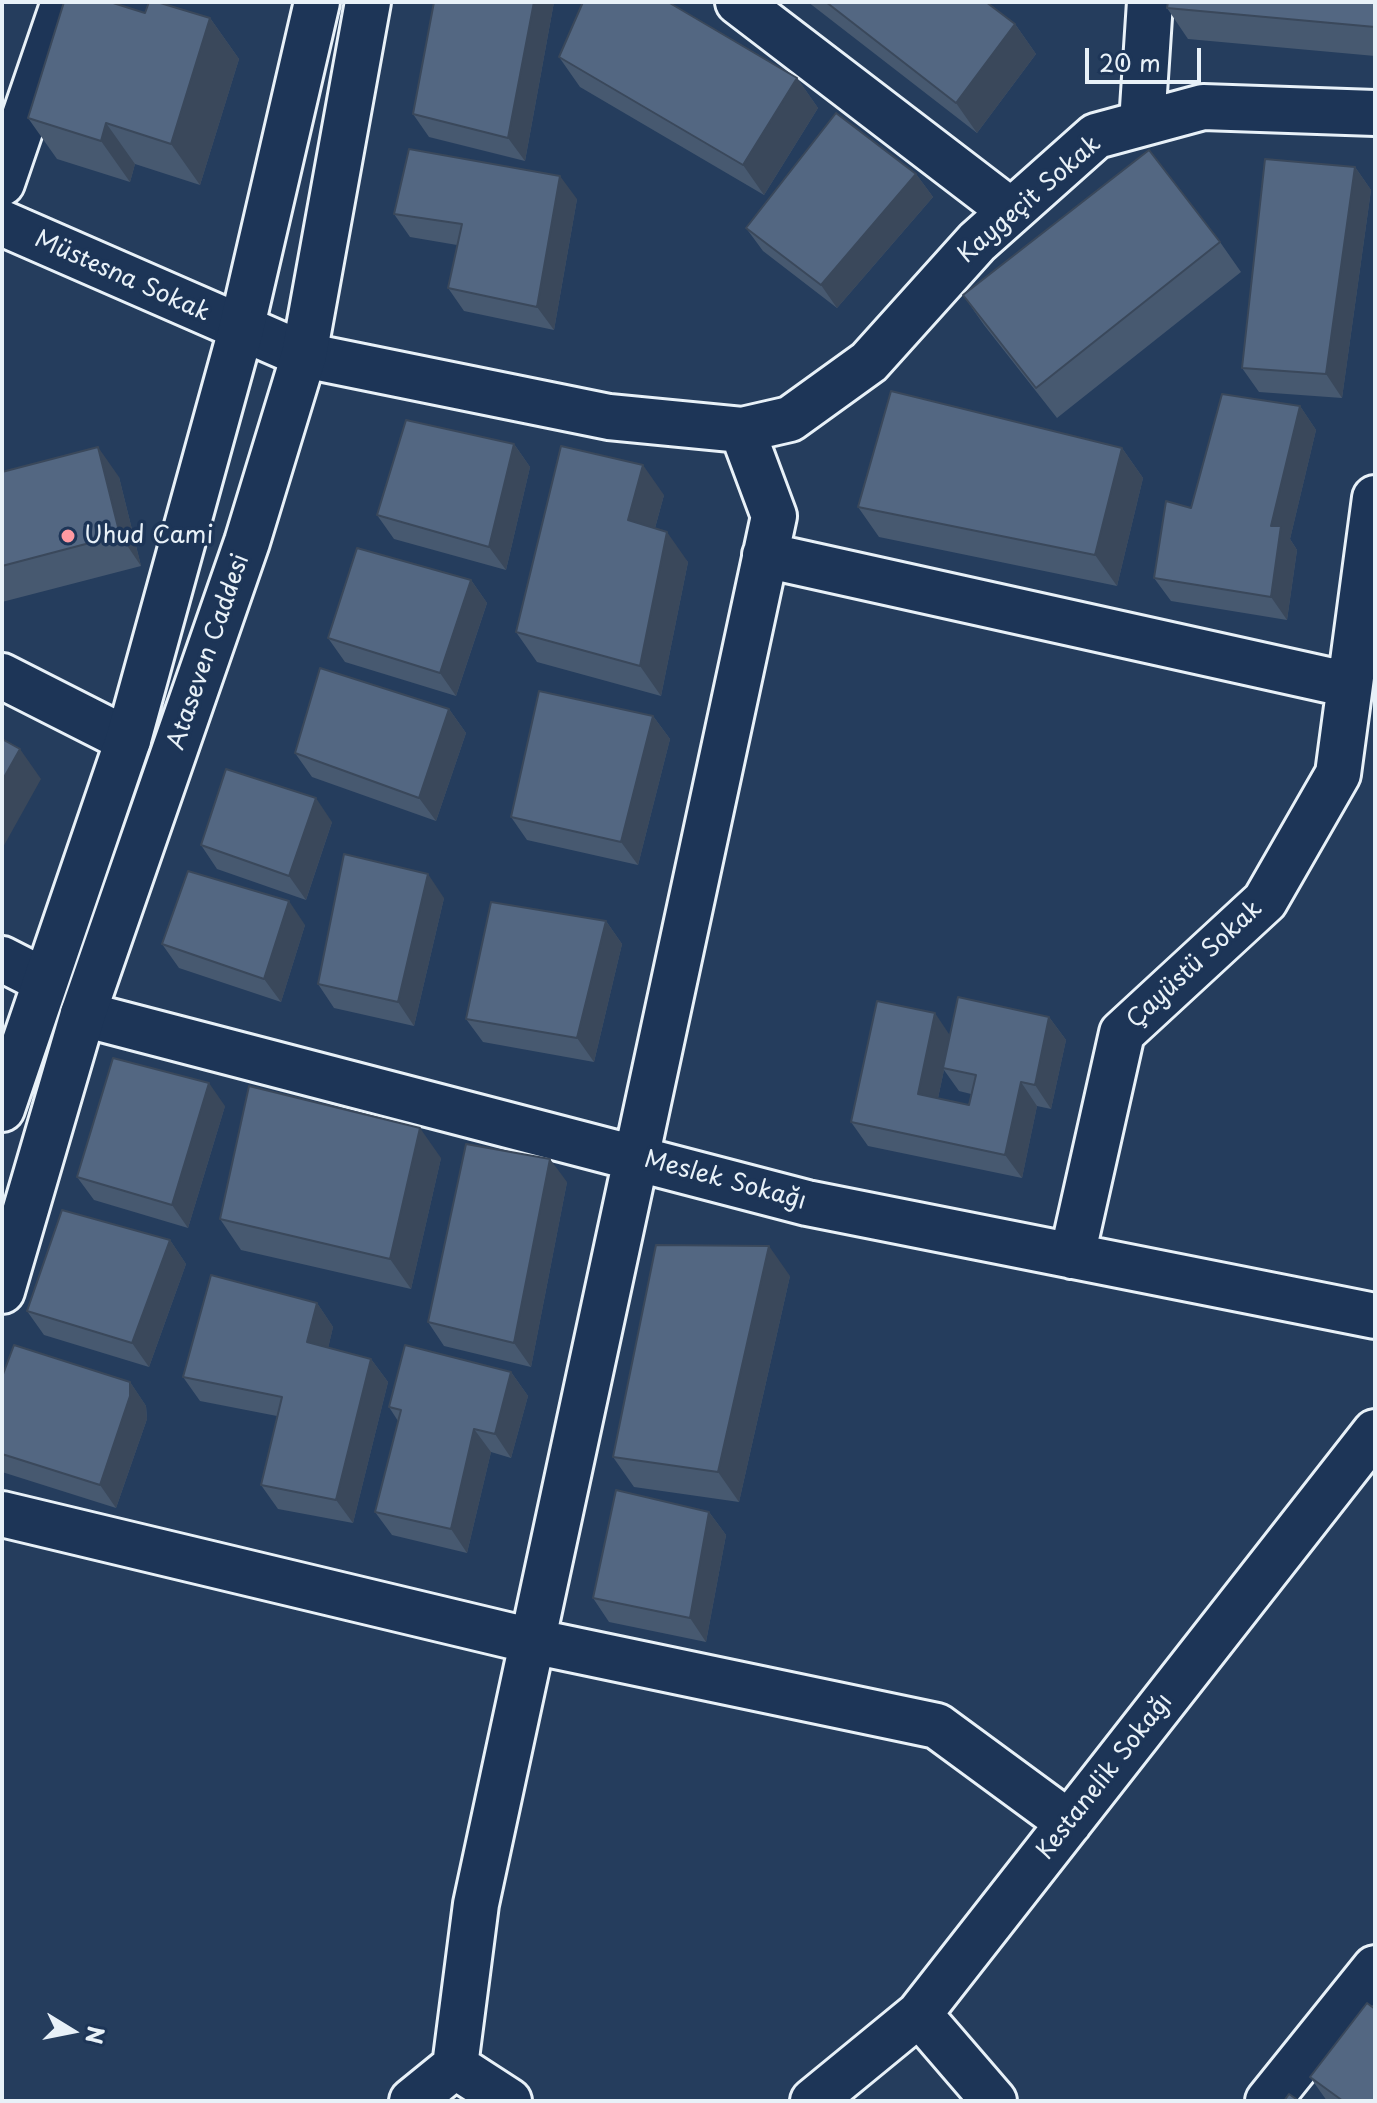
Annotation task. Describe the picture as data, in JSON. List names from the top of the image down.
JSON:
{
  "streets": {
    "street": [
      "Kaygeçit Sokak",
      "Müstesna Sokak",
      "Ataseven Caddesi",
      "Çayüstü Sokak",
      "Meslek Sokağı",
      "Kestanelik Sokağı"
    ]
  },
  "crossings": [
    ["Kaygeçit Sokak", "Müstesna Sokak"],
    ["Müstesna Sokak", "Ataseven Caddesi"],
    ["Ataseven Caddesi", "Meslek Sokağı"],
    ["Çayüstü Sokak", "Meslek Sokağı"]
  ],
  "places": ["Uhud Cami"],
  "scale_bar": "20 m",
  "north": "right"
}
